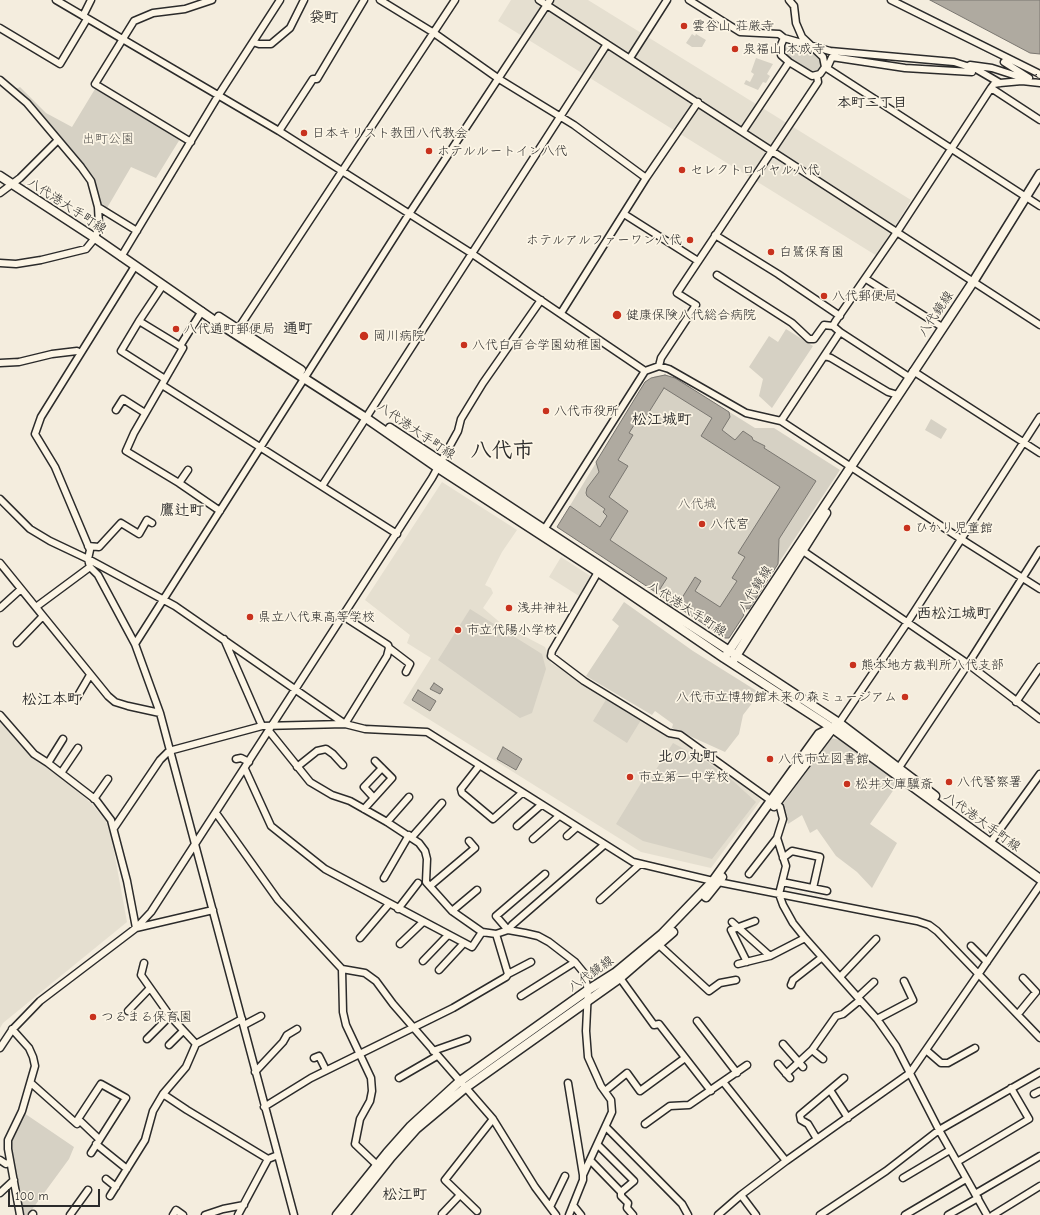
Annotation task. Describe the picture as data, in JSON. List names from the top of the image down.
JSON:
{
  "streets": {
    "main road": ["八代港大手町線", "八代鏡線"]
  },
  "crossings": [
    ["八代港大手町線", "八代鏡線"]
  ],
  "districts": [
    "袋町",
    "本町二丁目",
    "通町",
    "松江城町",
    "八代市",
    "鷹辻町",
    "西松江城町",
    "松江本町",
    "北の丸町",
    "松江町"
  ],
  "parks": ["出町公園", "八代城"],
  "places": [
    "雲谷山 荘厳寺",
    "泉福山 本成寺",
    "日本キリスト教団八代教会",
    "ホテルルートイン八代",
    "セレクトロイヤル八代",
    "ホテルアルファーワン八代",
    "白鷺保育園",
    "八代郵便局",
    "健康保険八代総合病院",
    "八代通町郵便局",
    "岡川病院",
    "八代白百合学園幼稚園",
    "八代市役所",
    "八代宮",
    "ひかり児童館",
    "浅井神社",
    "県立八代東高等学校",
    "市立代陽小学校",
    "熊本地方裁判所八代支部",
    "八代市立博物館未来の森ミュージアム",
    "八代市立図書館",
    "市立第一中学校",
    "八代警察署",
    "松井文庫驥斎",
    "つるまる保育園"
  ],
  "scale_bar": "100 m"
}
